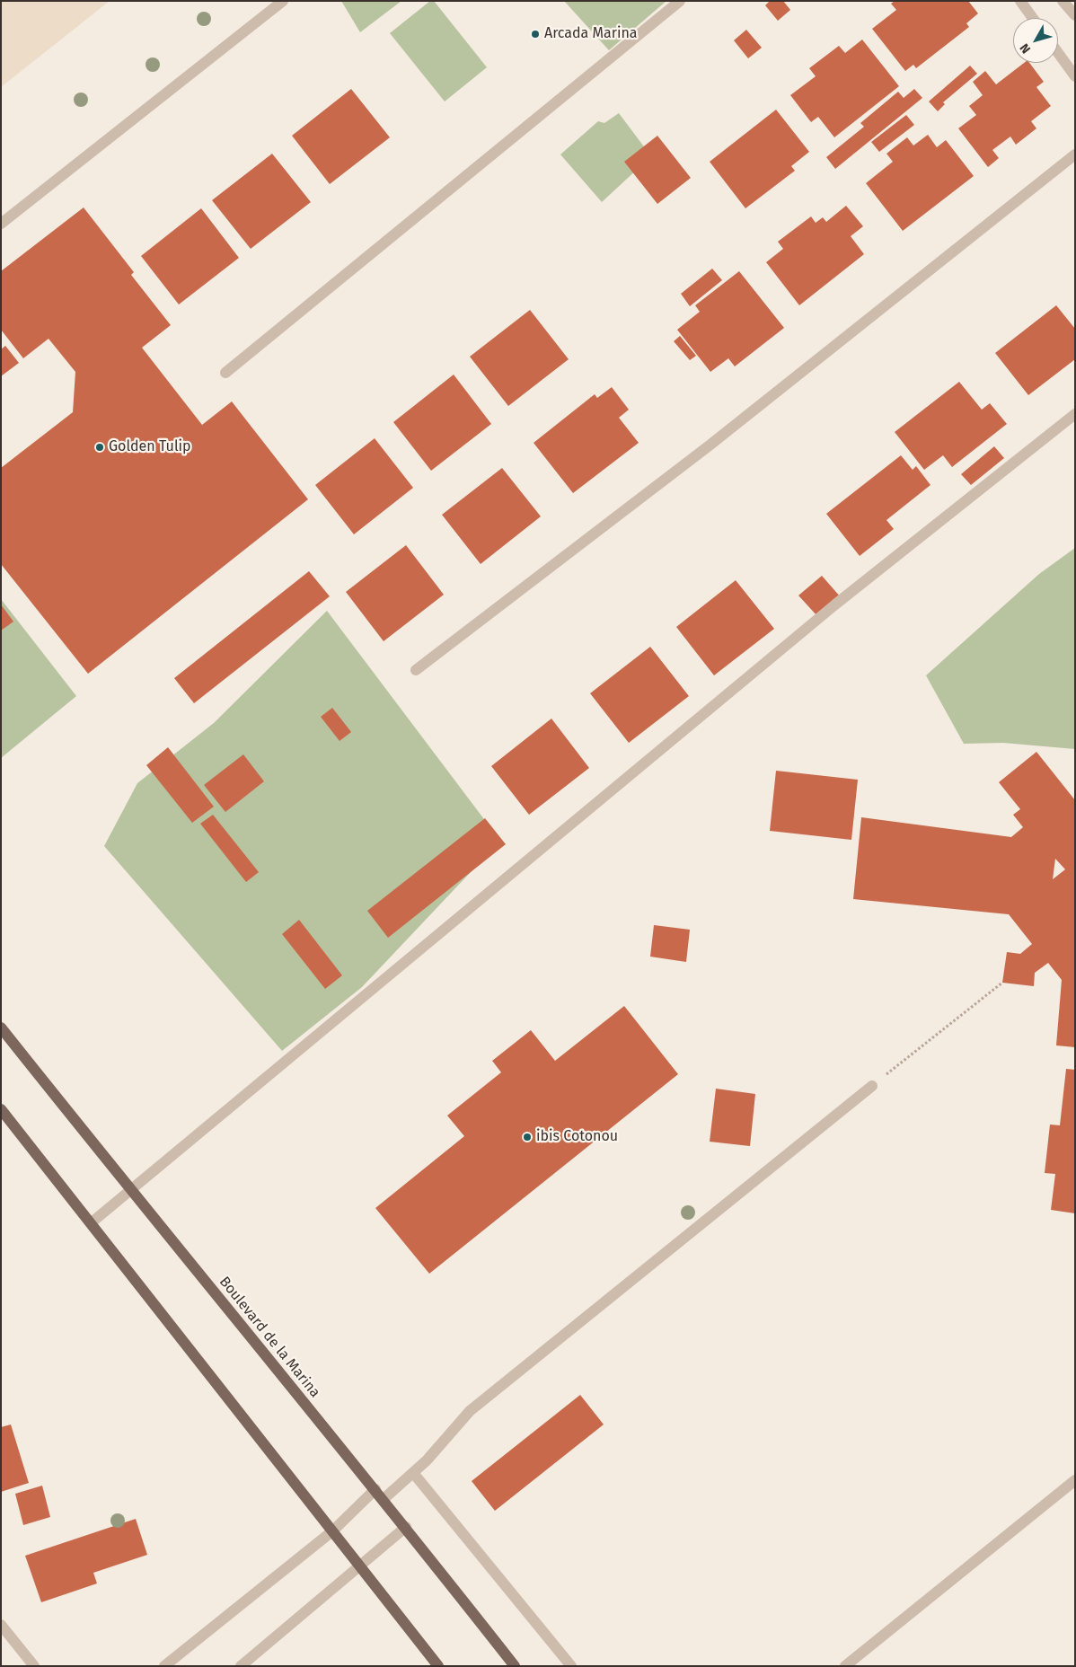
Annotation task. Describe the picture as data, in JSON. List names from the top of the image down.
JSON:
{
  "streets": {
    "main road": ["Boulevard de la Marina"]
  },
  "places": ["Arcada Marina", "Golden Tulip", "ibis Cotonou"],
  "north": "bottom left"
}
